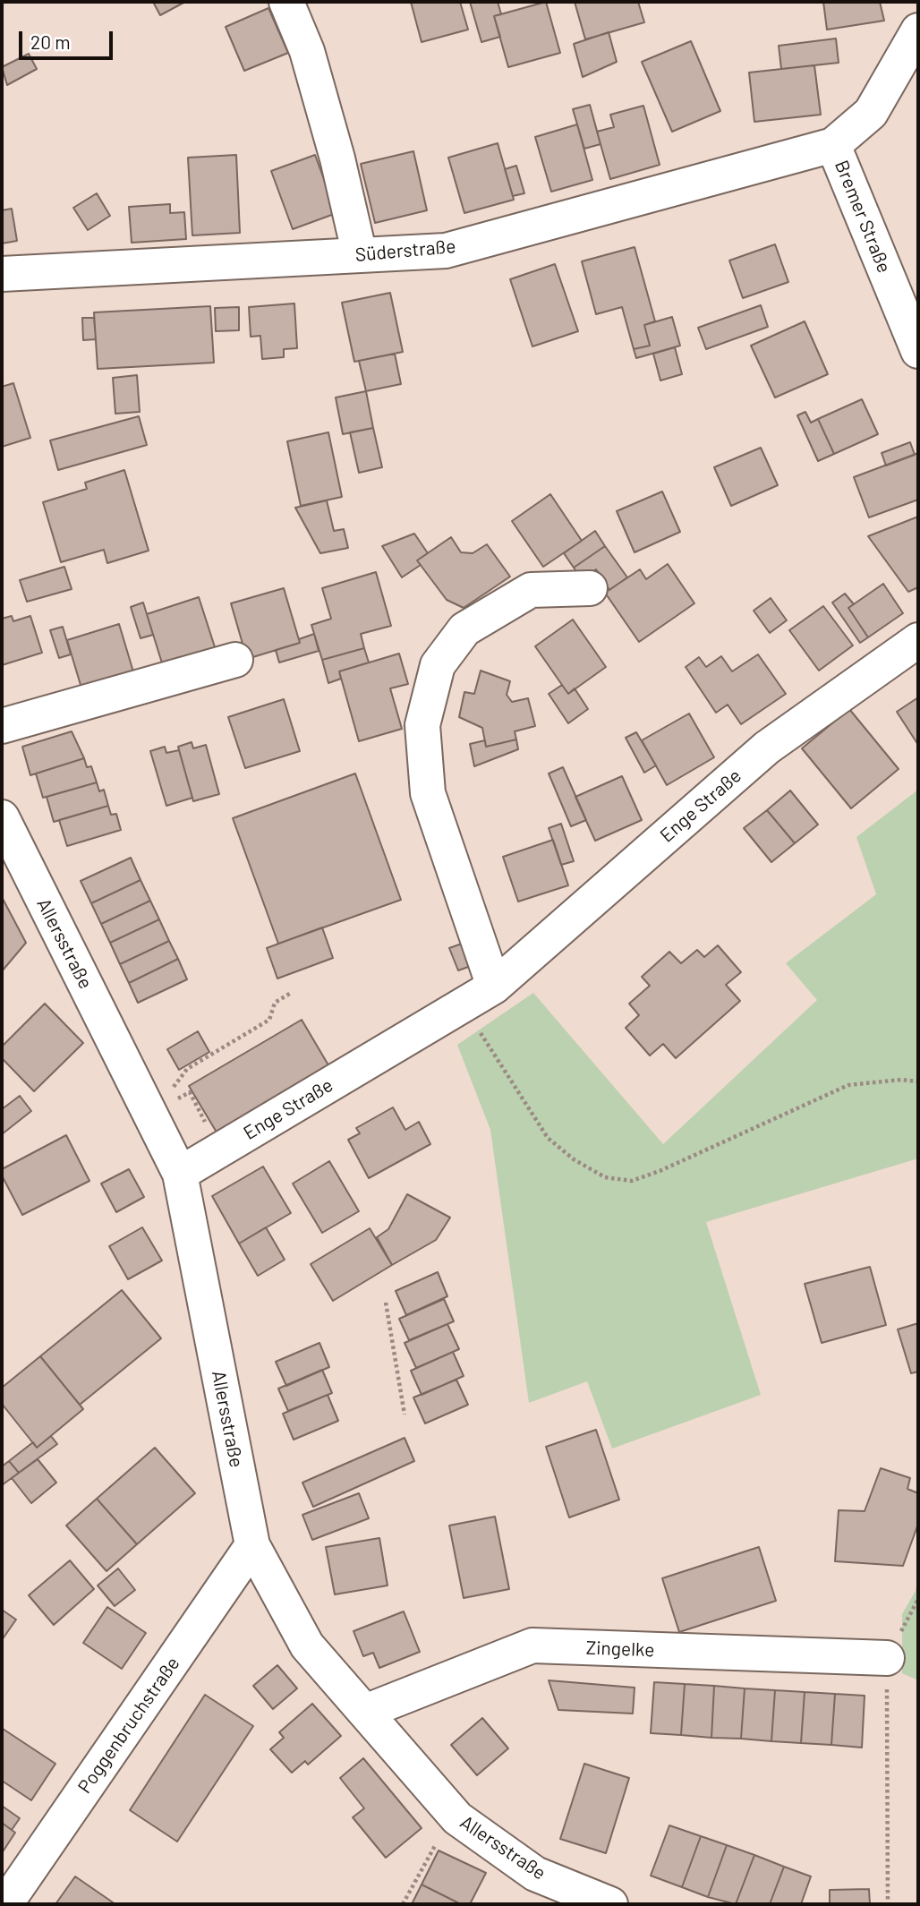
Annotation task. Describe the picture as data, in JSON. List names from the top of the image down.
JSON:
{
  "streets": {
    "street": [
      "Bremer Straße",
      "Süderstraße",
      "Enge Straße",
      "Allersstraße",
      "Zingelke",
      "Poggenbruchstraße"
    ]
  },
  "crossings": [
    ["Bremer Straße", "Süderstraße"],
    ["Enge Straße", "Allersstraße"],
    ["Allersstraße", "Zingelke"],
    ["Allersstraße", "Poggenbruchstraße"]
  ],
  "scale_bar": "20 m"
}
